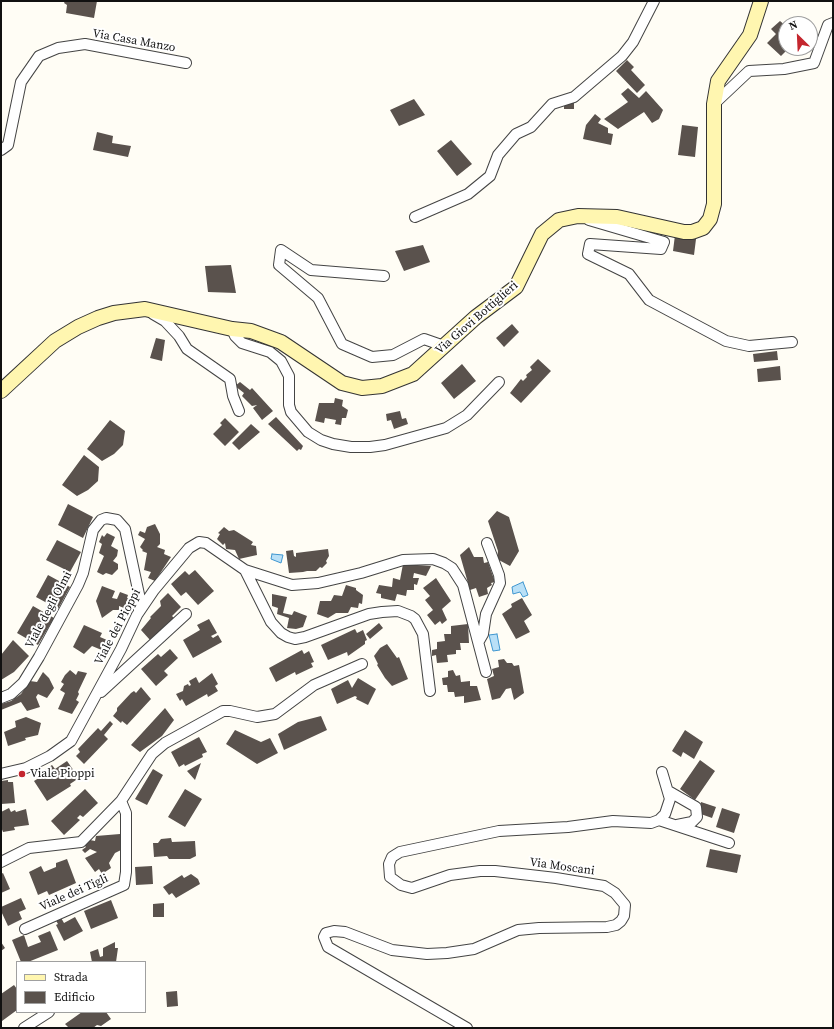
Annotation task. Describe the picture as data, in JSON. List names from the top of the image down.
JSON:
{
  "streets": {
    "street": [
      "Via Casa Manzo",
      "Via Giovi Bottiglieri",
      "Viale degli Olmi",
      "Viale dei Pioppi",
      "Via Moscani",
      "Viale dei Tigli"
    ]
  },
  "crossings": [
    ["Viale degli Olmi", "Viale dei Pioppi"]
  ],
  "places": ["Viale Pioppi"],
  "legend": ["Strada", "Edificio"],
  "north": "top left"
}
